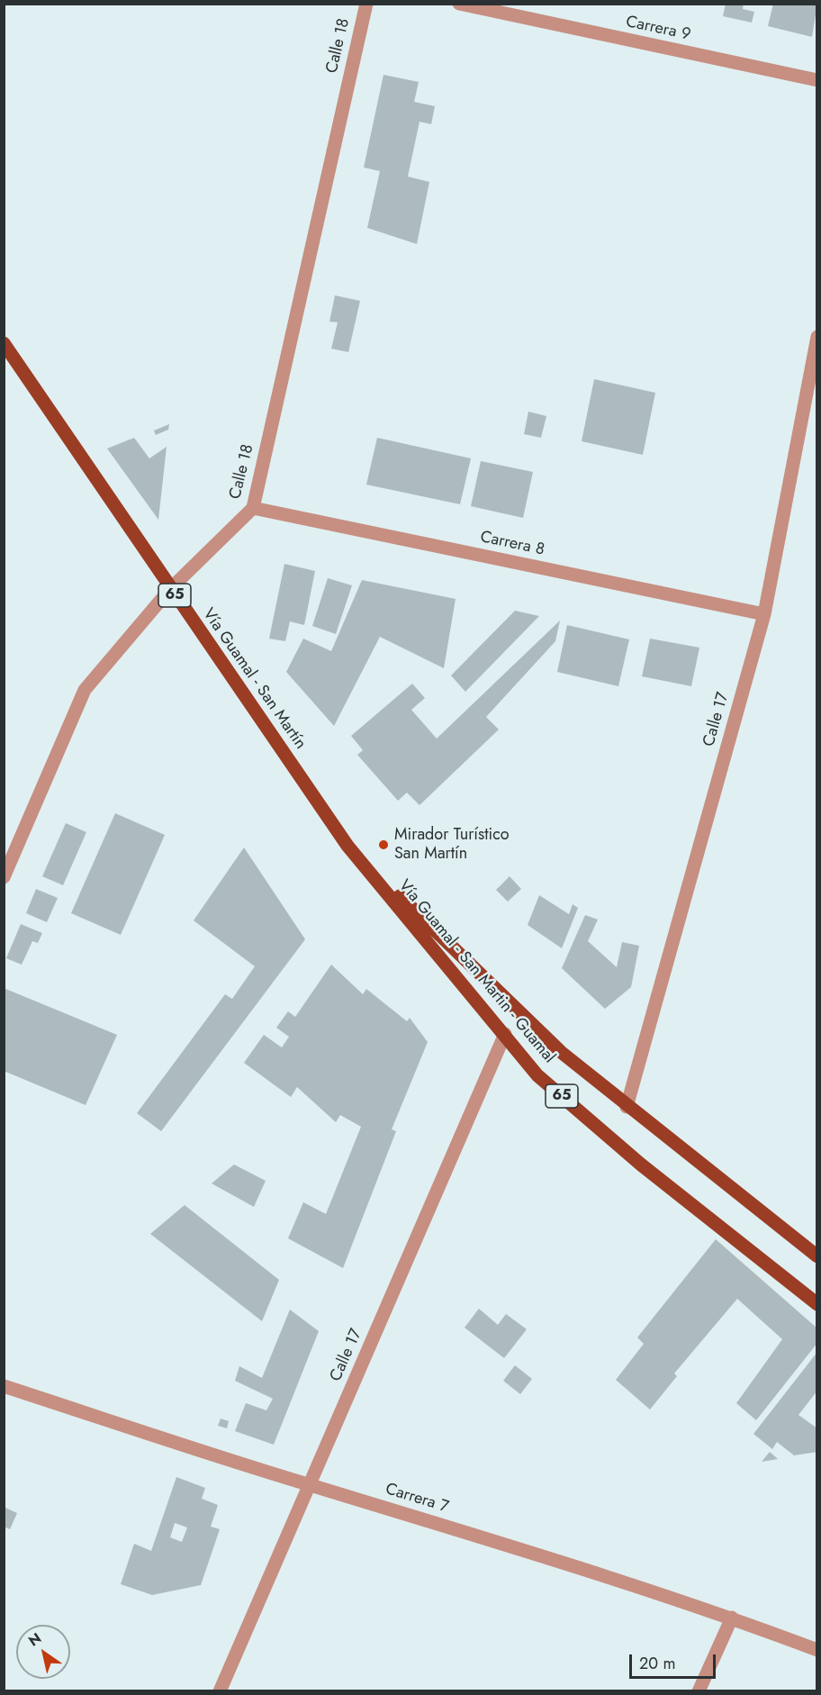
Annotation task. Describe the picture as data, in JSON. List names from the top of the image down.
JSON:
{
  "streets": {
    "main road": ["65", "Vía Guamal - San Martín", "Vía Guamal - San Martin - Guamal"],
    "street": [
      "Carrera 9",
      "Calle 18",
      "Carrera 8",
      "Calle 17",
      "Carrera 7"
    ]
  },
  "crossings": [
    ["Calle 18", "Carrera 8"],
    ["Calle 18", "Vía Guamal - San Martín"],
    ["Carrera 8", "Calle 17"],
    ["Vía Guamal - San Martín", "Vía Guamal - San Martin - Guamal"],
    ["Calle 17", "Vía Guamal - San Martin - Guamal"],
    ["Calle 17", "Carrera 7"]
  ],
  "places": ["Mirador Turístico San Martín"],
  "scale_bar": "20 m",
  "north": "top left"
}
